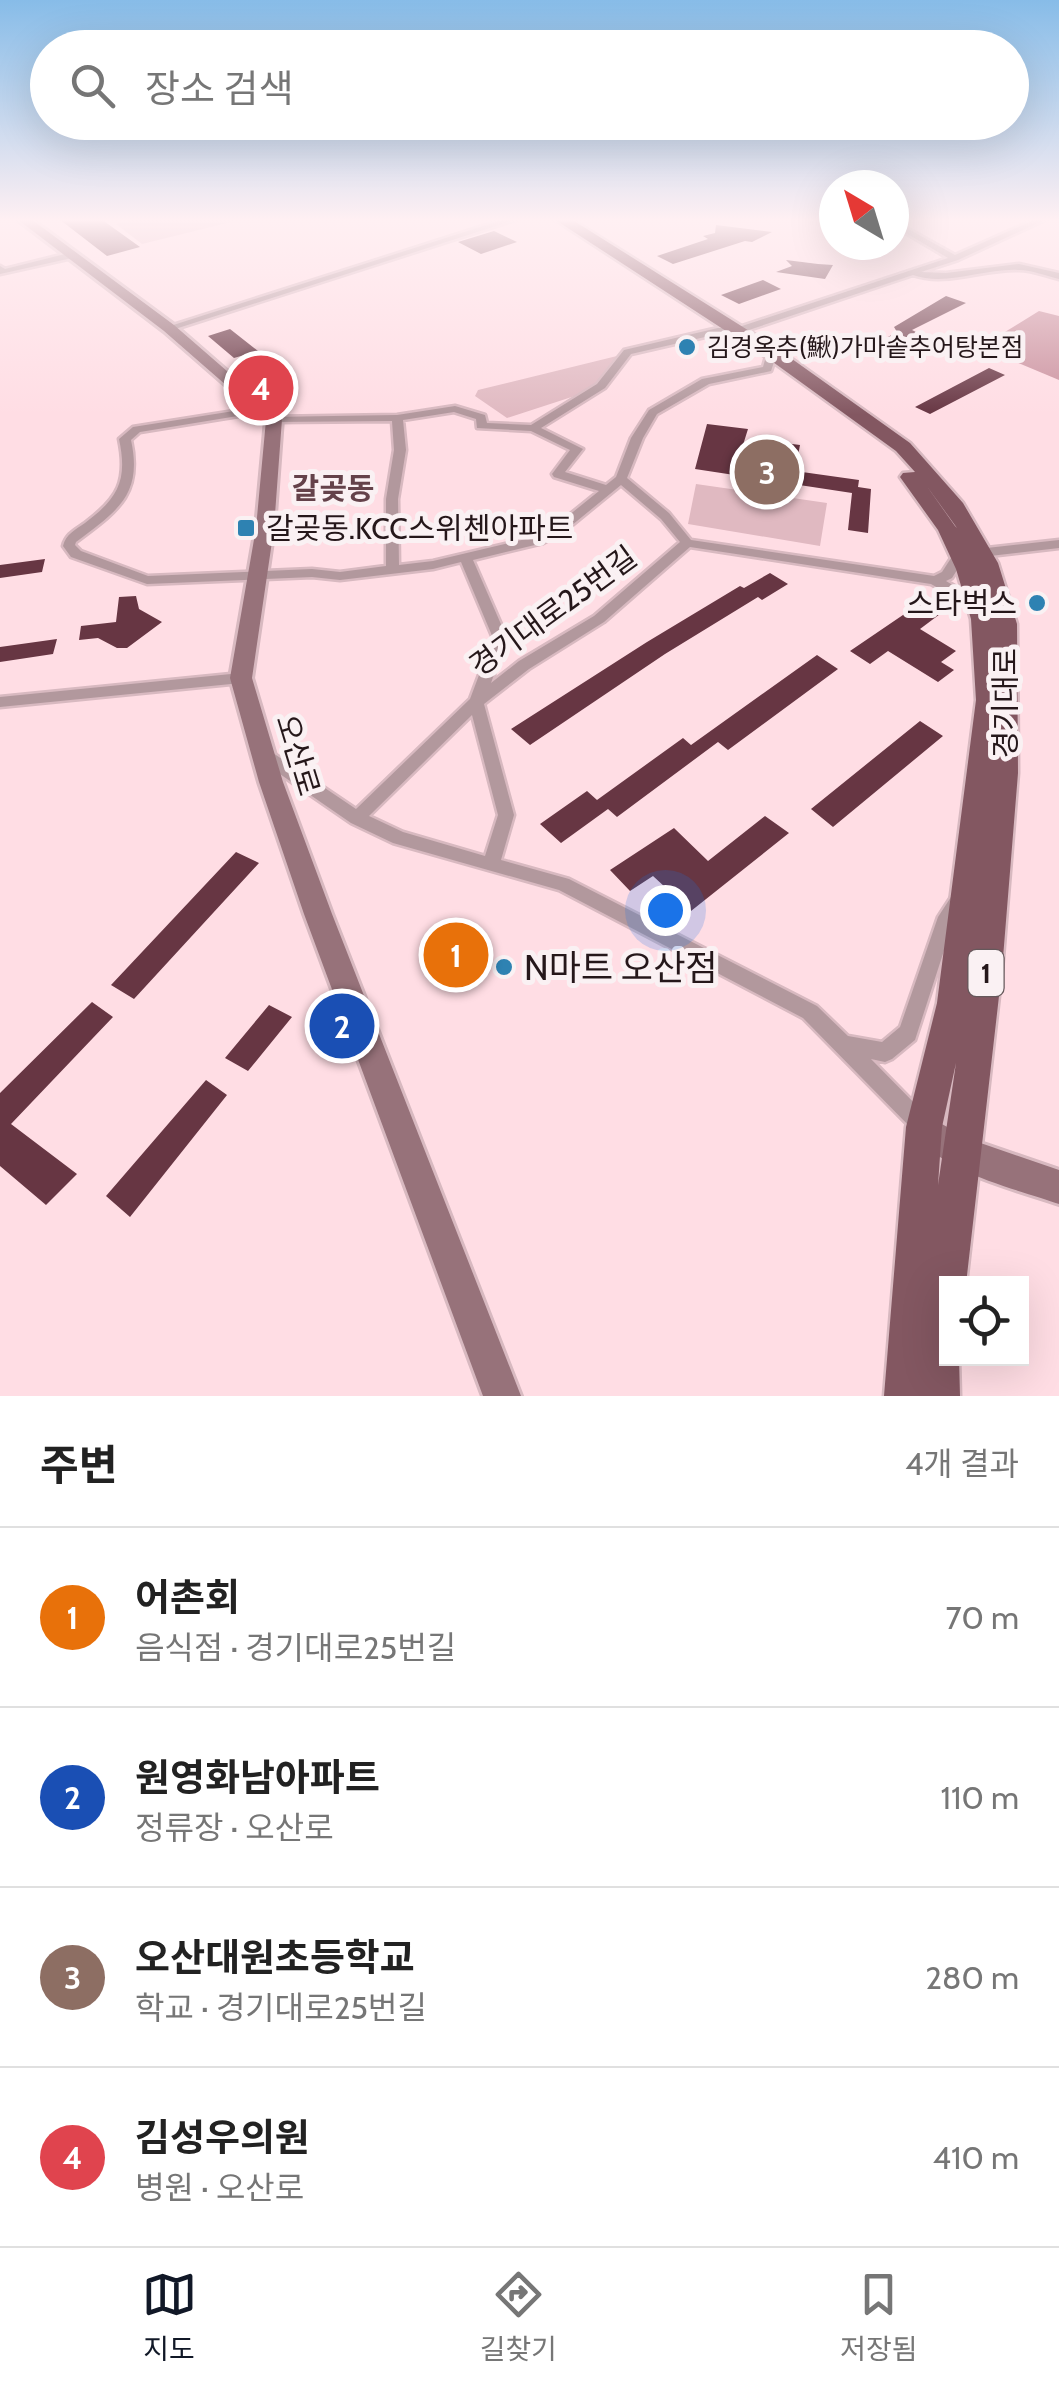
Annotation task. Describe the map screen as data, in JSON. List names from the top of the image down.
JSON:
{
  "streets": {
    "main road": ["경기대로", "1"],
    "street": ["경기대로25번길", "오산로"]
  },
  "districts": ["갈곶동"],
  "places": {
    "other": ["김경옥추(鰍)가마솥추어탕본점", "스타벅스", "N마트 오산점"],
    "transit": ["갈곶동.KCC스위첸아파트"]
  },
  "north": "top left",
  "page": {
    "search": "장소 검색",
    "pins": [
      "4",
      "3",
      "1",
      "2"
    ],
    "heading": ["주변", "4개 결과"],
    "list": [
      {
        "mark": "1",
        "name": "어촌회",
        "note": "음식점 · 경기대로25번길",
        "value": "70 m"
      },
      {
        "mark": "2",
        "name": "원영화남아파트",
        "note": "정류장 · 오산로",
        "value": "110 m"
      },
      {
        "mark": "3",
        "name": "오산대원초등학교",
        "note": "학교 · 경기대로25번길",
        "value": "280 m"
      },
      {
        "mark": "4",
        "name": "김성우의원",
        "note": "병원 · 오산로",
        "value": "410 m"
      }
    ],
    "nav": ["지도", "길찾기", "저장됨"]
  }
}
